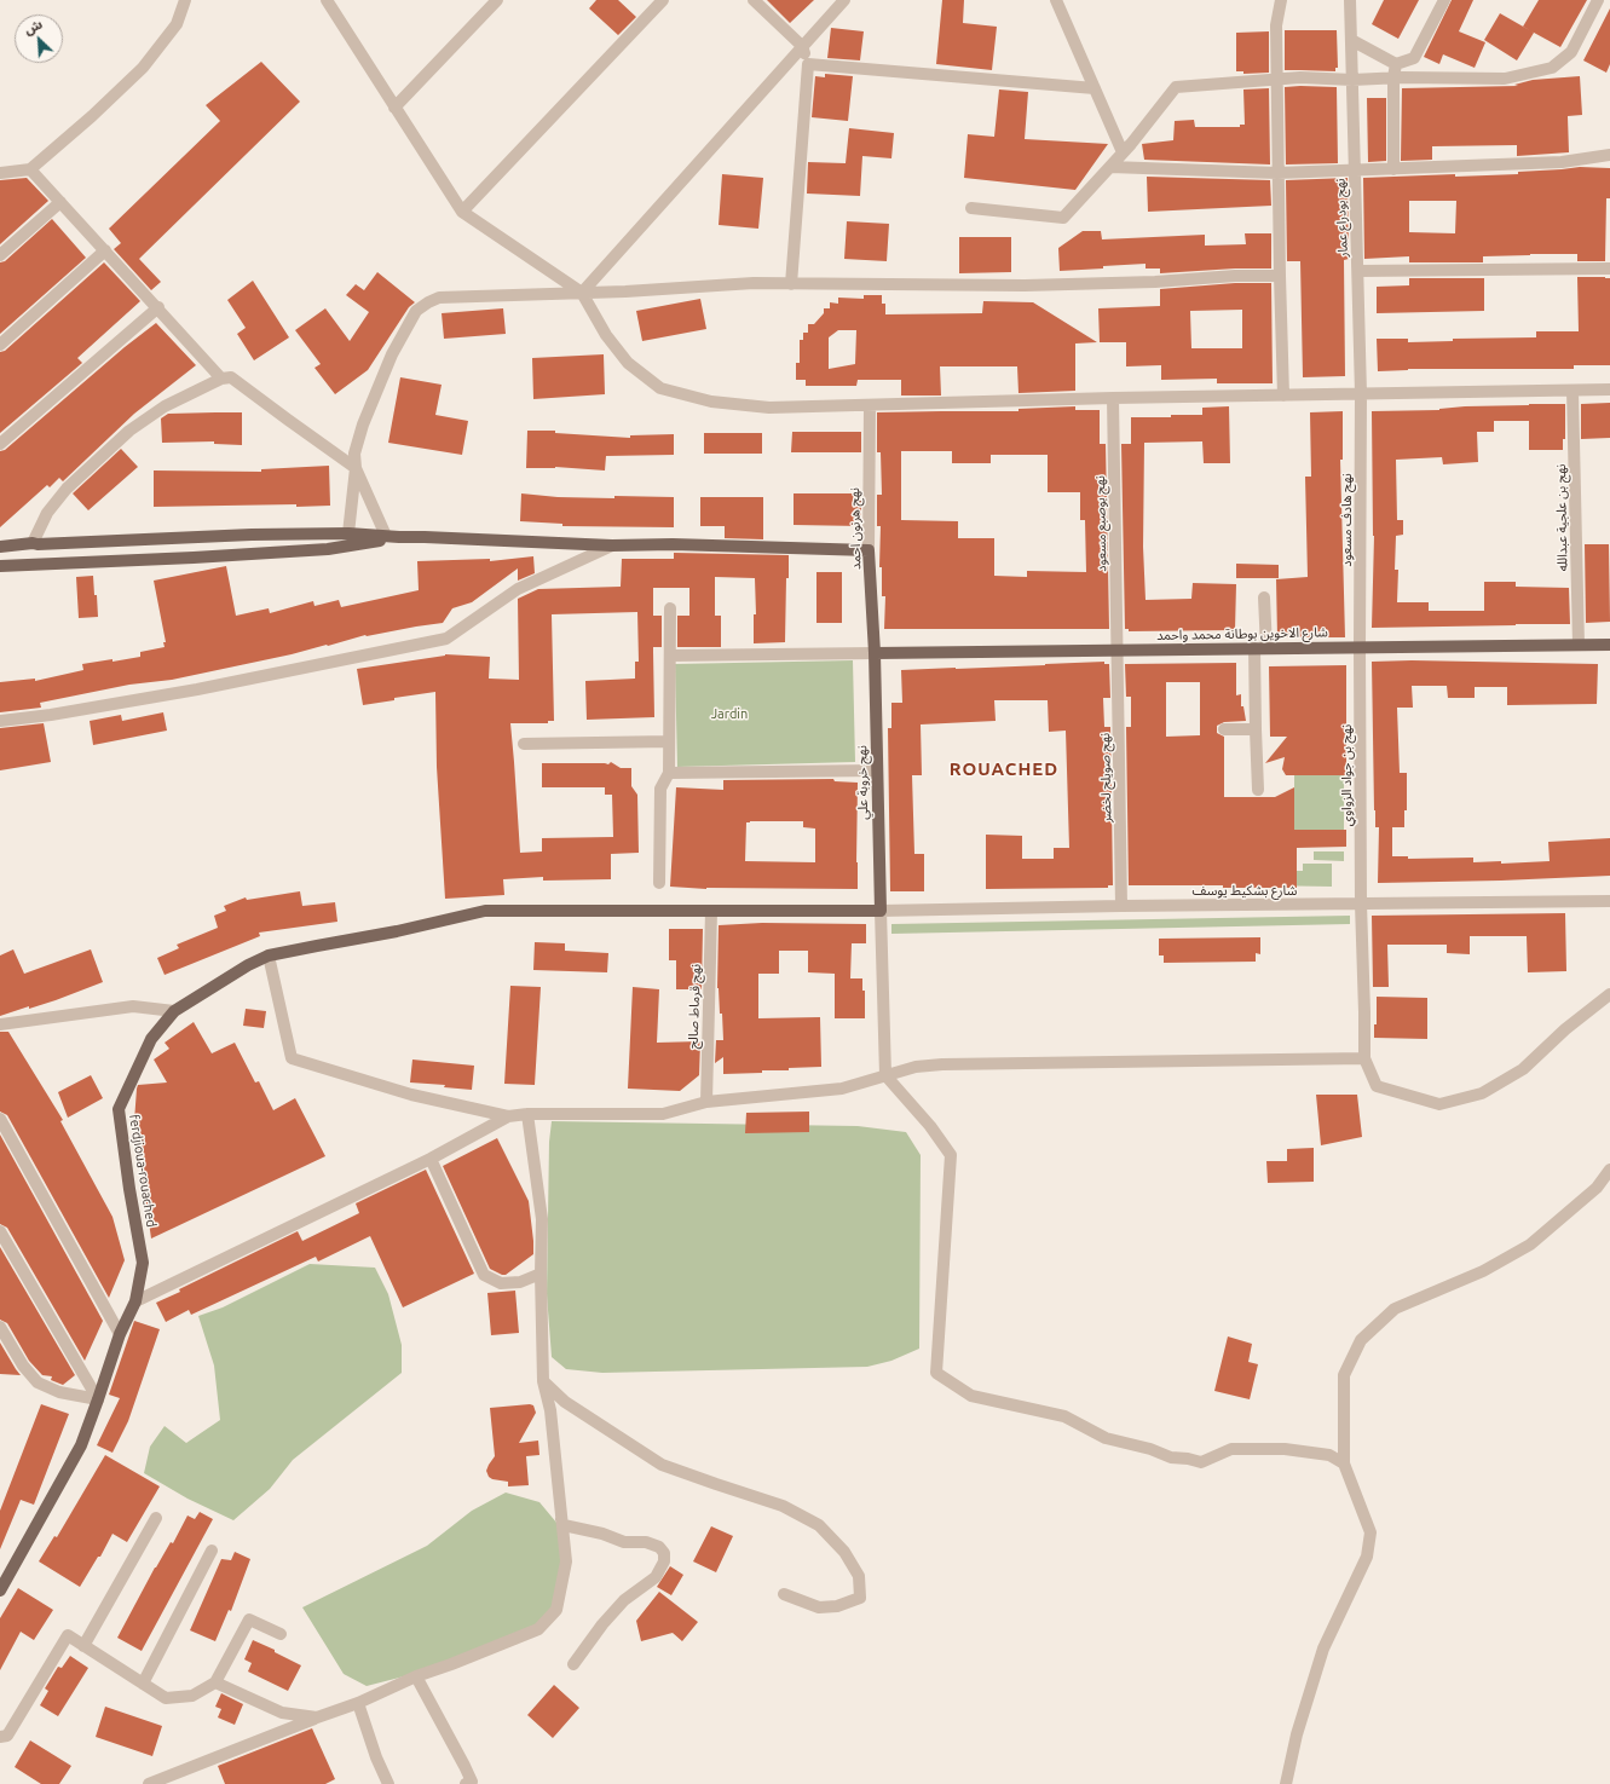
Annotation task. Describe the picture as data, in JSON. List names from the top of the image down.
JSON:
{
  "streets": {
    "main road": [
      "نهج هرنون احمد",
      "شارع الاخوين بوطانة محمد واحمد",
      "نهج خروبة علي",
      "ferdjioua-rouached"
    ],
    "street": [
      "نهج بودراع عمار",
      "نهج بن علجية عبدالله",
      "نهج هادف مسعود",
      "نهج بوصبع مسعود",
      "نهج بن جواد الزواوي",
      "نهج صويلح لخضر",
      "شارع بشكيط يوسف",
      "نهج قرماط صالح"
    ]
  },
  "crossings": [
    ["نهج بودراع عمار", "نهج هادف مسعود"],
    ["نهج بن علجية عبدالله", "شارع الاخوين بوطانة محمد واحمد"],
    ["نهج هادف مسعود", "شارع الاخوين بوطانة محمد واحمد"],
    ["نهج هادف مسعود", "نهج بن جواد الزواوي"],
    ["نهج بوصبع مسعود", "شارع الاخوين بوطانة محمد واحمد"],
    ["نهج بوصبع مسعود", "نهج صويلح لخضر"],
    ["نهج هرنون احمد", "شارع الاخوين بوطانة محمد واحمد"],
    ["نهج هرنون احمد", "نهج خروبة علي"],
    ["شارع الاخوين بوطانة محمد واحمد", "نهج بن جواد الزواوي"],
    ["شارع الاخوين بوطانة محمد واحمد", "نهج صويلح لخضر"],
    ["شارع الاخوين بوطانة محمد واحمد", "نهج خروبة علي"],
    ["نهج بن جواد الزواوي", "شارع بشكيط يوسف"],
    ["نهج صويلح لخضر", "شارع بشكيط يوسف"],
    ["نهج خروبة علي", "شارع بشكيط يوسف"],
    ["نهج خروبة علي", "ferdjioua-rouached"],
    ["شارع بشكيط يوسف", "ferdjioua-rouached"],
    ["نهج قرماط صالح", "ferdjioua-rouached"]
  ],
  "districts": ["ROUACHED"],
  "parks": ["Jardin"],
  "north": "top left"
}
